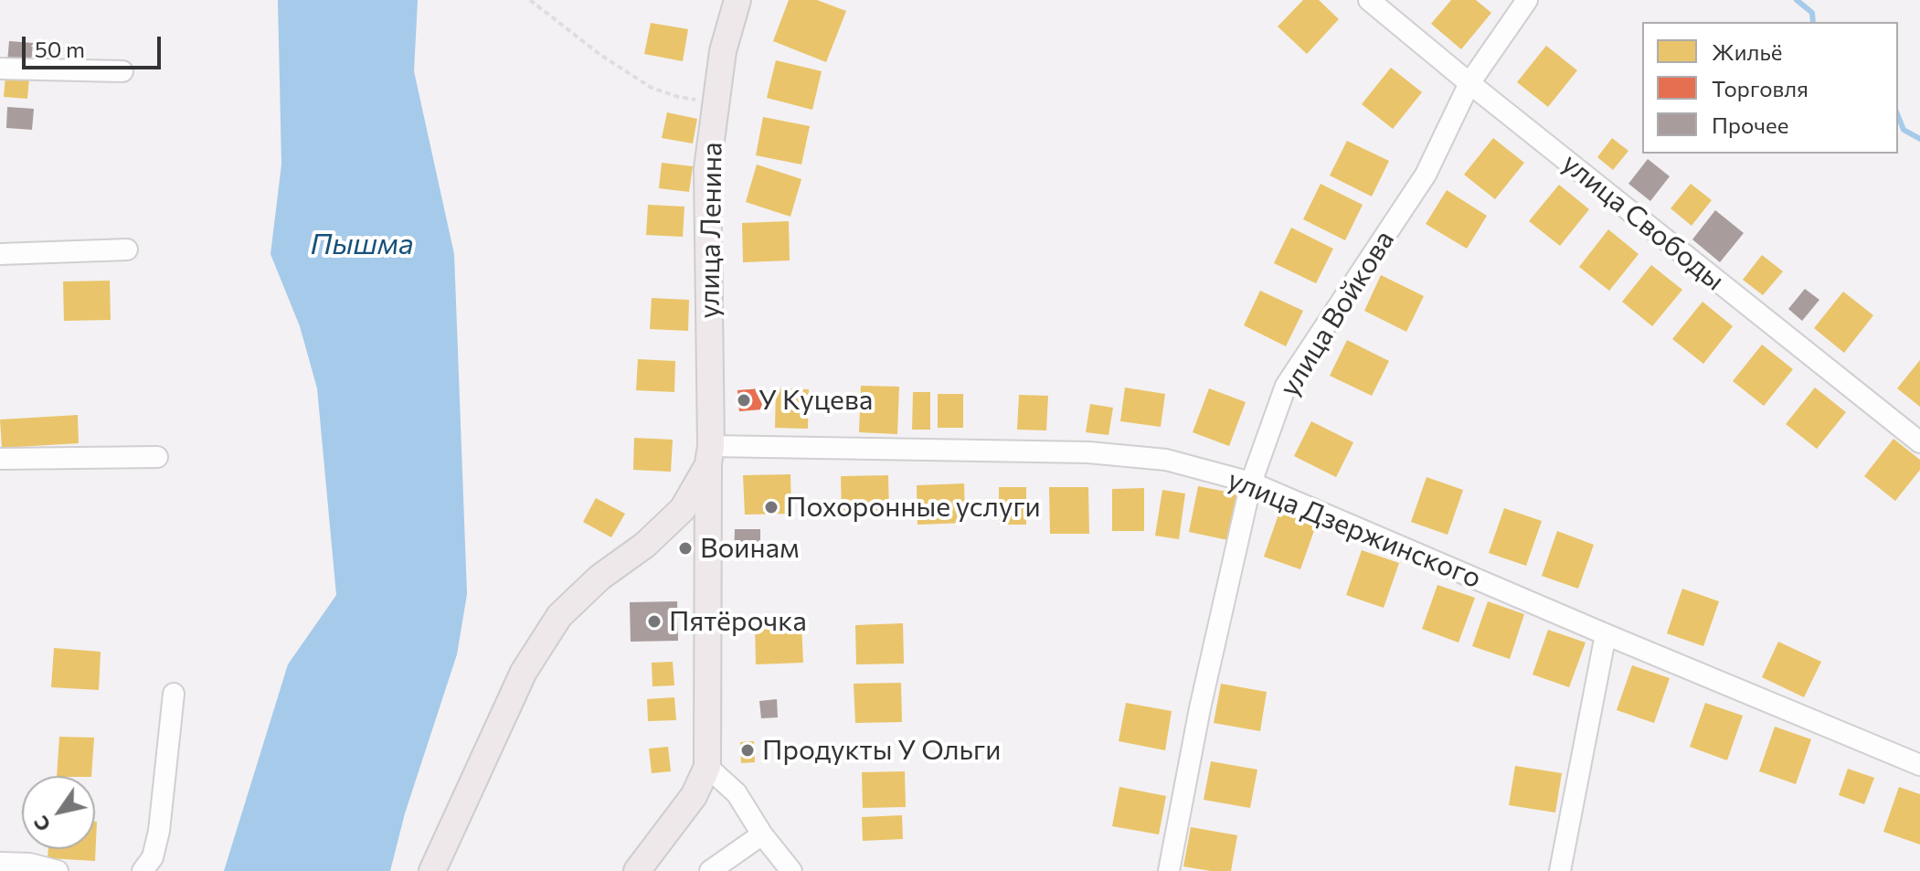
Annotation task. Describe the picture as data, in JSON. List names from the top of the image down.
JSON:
{
  "streets": {
    "main road": ["улица Ленина"],
    "street": ["улица Свободы", "улица Войкова", "улица Дзержинского"]
  },
  "crossings": [
    ["улица Свободы", "улица Войкова"],
    ["улица Ленина", "улица Дзержинского"],
    ["улица Войкова", "улица Дзержинского"]
  ],
  "water": ["Пышма"],
  "places": [
    "У Куцева",
    "Похоронные услуги",
    "Воинам",
    "Пятёрочка",
    "Продукты У Ольги"
  ],
  "legend": ["Жильё", "Торговля", "Прочее"],
  "scale_bar": "50 m",
  "north": "bottom left"
}
